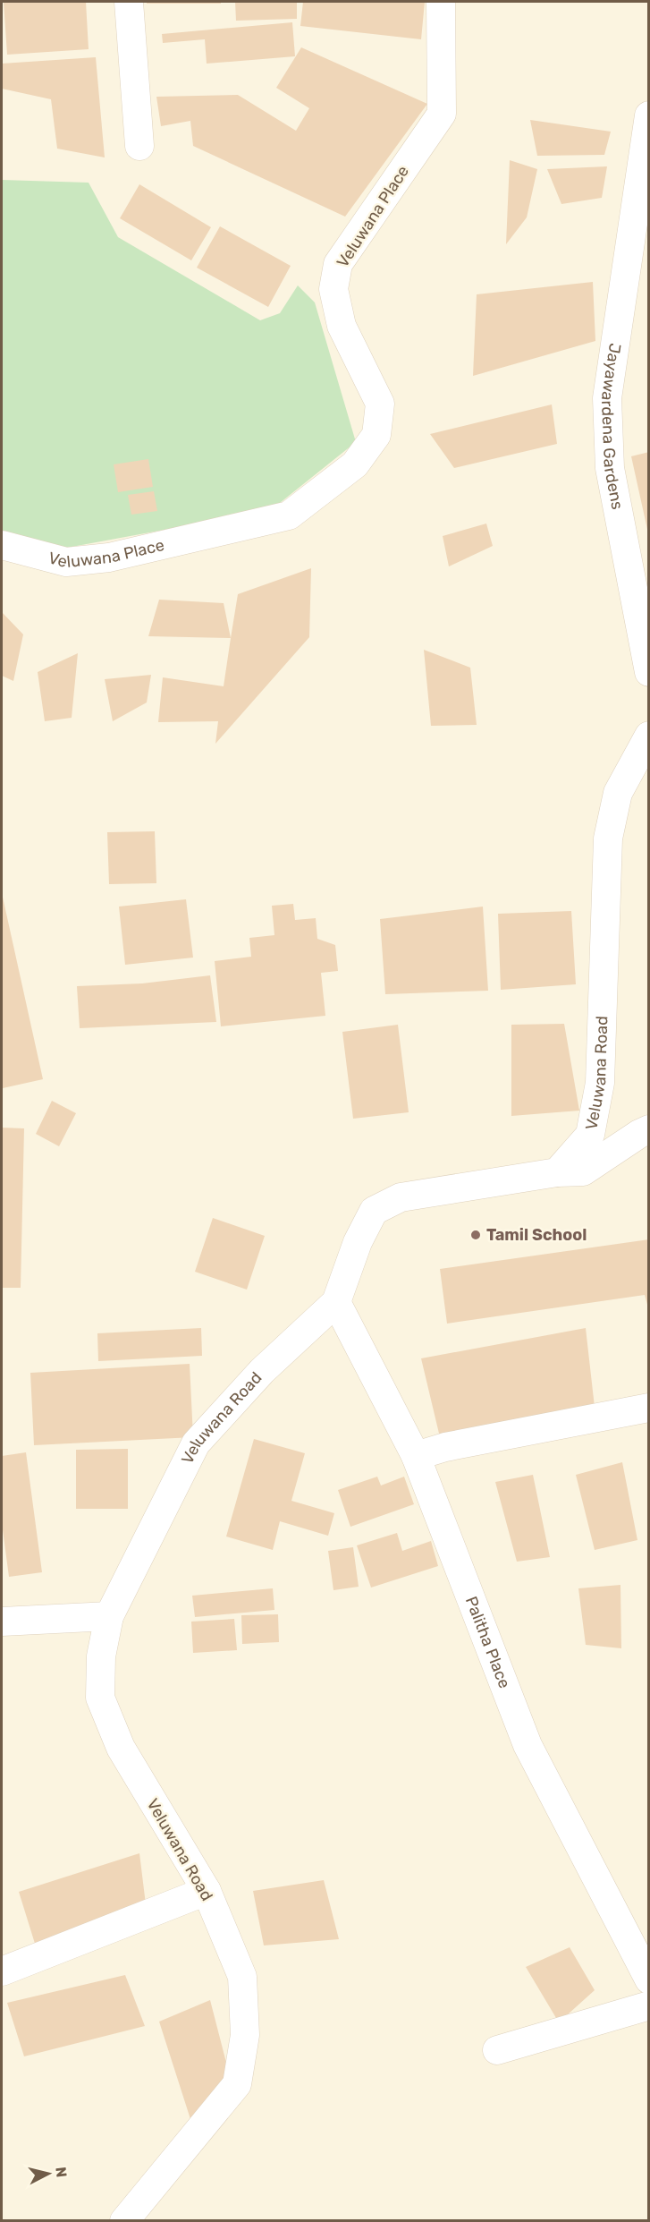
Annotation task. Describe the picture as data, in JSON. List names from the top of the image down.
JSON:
{
  "streets": {
    "street": [
      "Veluwana Place",
      "Jayawardena Gardens",
      "Veluwana Road",
      "Palitha Place"
    ]
  },
  "crossings": [
    ["Veluwana Road", "Palitha Place"]
  ],
  "places": ["Tamil School"],
  "north": "right"
}
